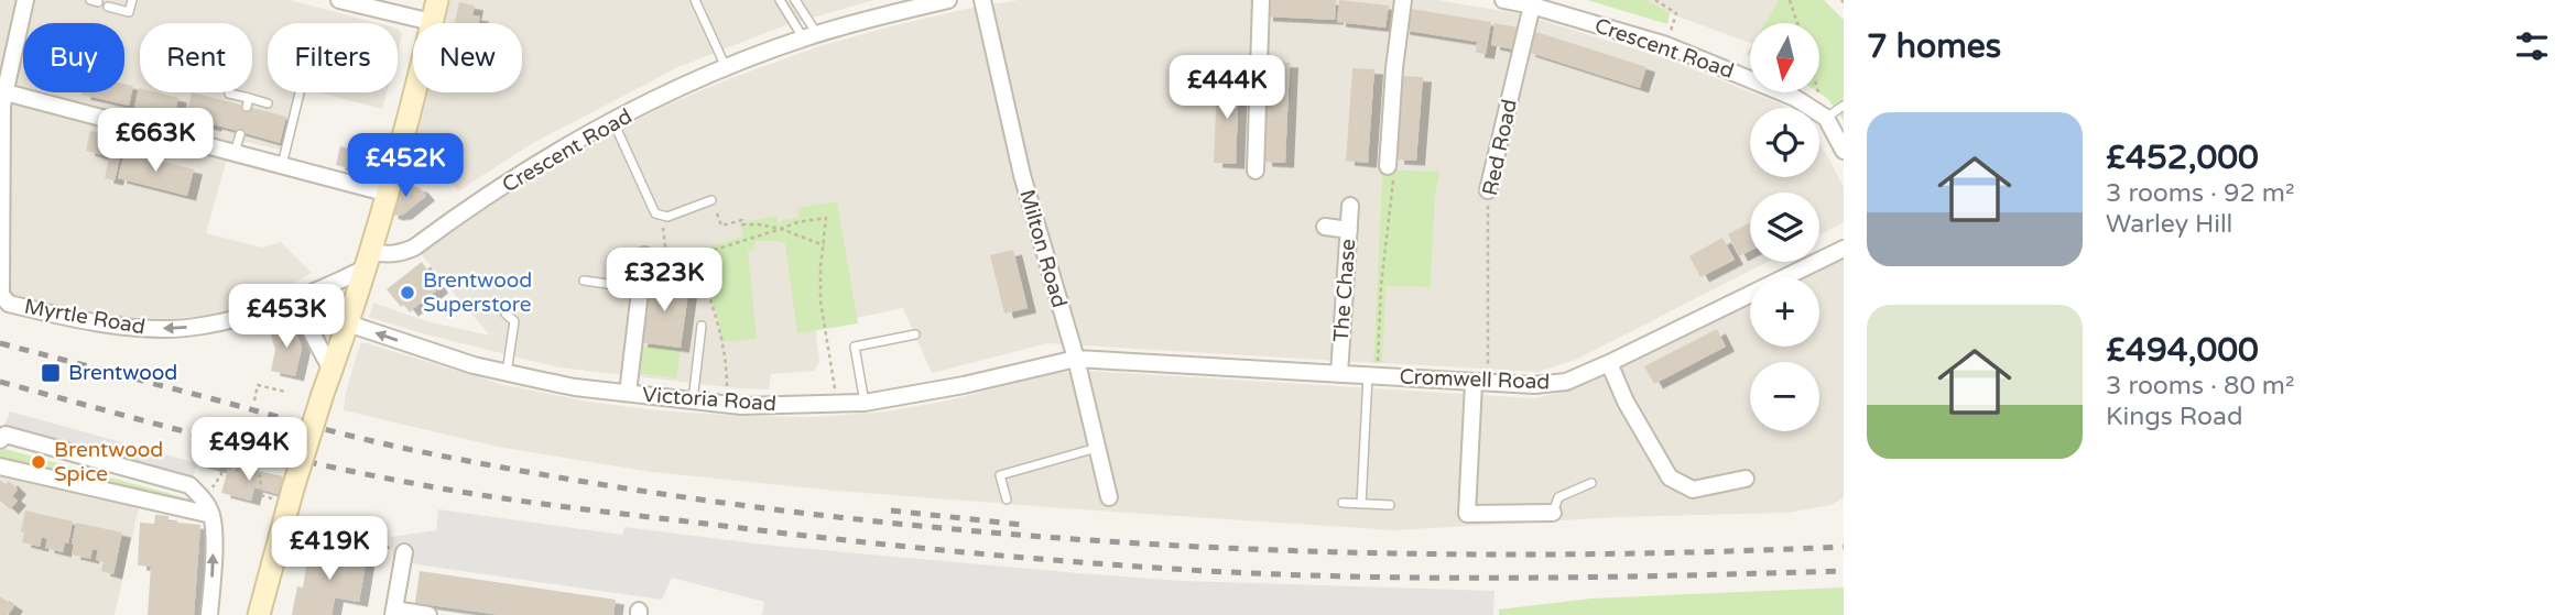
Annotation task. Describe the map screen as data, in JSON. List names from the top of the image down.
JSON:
{
  "streets": {
    "street": [
      "Crescent Road",
      "Red Road",
      "Milton Road",
      "The Chase",
      "Myrtle Road",
      "Cromwell Road",
      "Victoria Road"
    ]
  },
  "crossings": [
    ["Crescent Road", "Red Road"],
    ["Crescent Road", "Myrtle Road"],
    ["Red Road", "Cromwell Road"],
    ["Milton Road", "Cromwell Road"],
    ["Milton Road", "Victoria Road"],
    ["The Chase", "Cromwell Road"],
    ["Cromwell Road", "Victoria Road"]
  ],
  "places": {
    "other": ["Brentwood Superstore", "Brentwood Spice"],
    "transit": ["Brentwood"]
  },
  "north": "bottom",
  "page": {
    "heading": "7 homes",
    "map_buttons": ["+", "−"],
    "chip": [
      "Buy",
      "Rent",
      "Filters",
      "New"
    ],
    "price": [
      "£444K",
      "£663K",
      "£452K",
      "£323K",
      "£453K",
      "£494K",
      "£419K"
    ],
    "list": [
      {
        "name": "£452,000",
        "note": "3 rooms · 92 m² · Warley Hill"
      },
      {
        "name": "£494,000",
        "note": "3 rooms · 80 m² · Kings Road"
      }
    ]
  }
}
